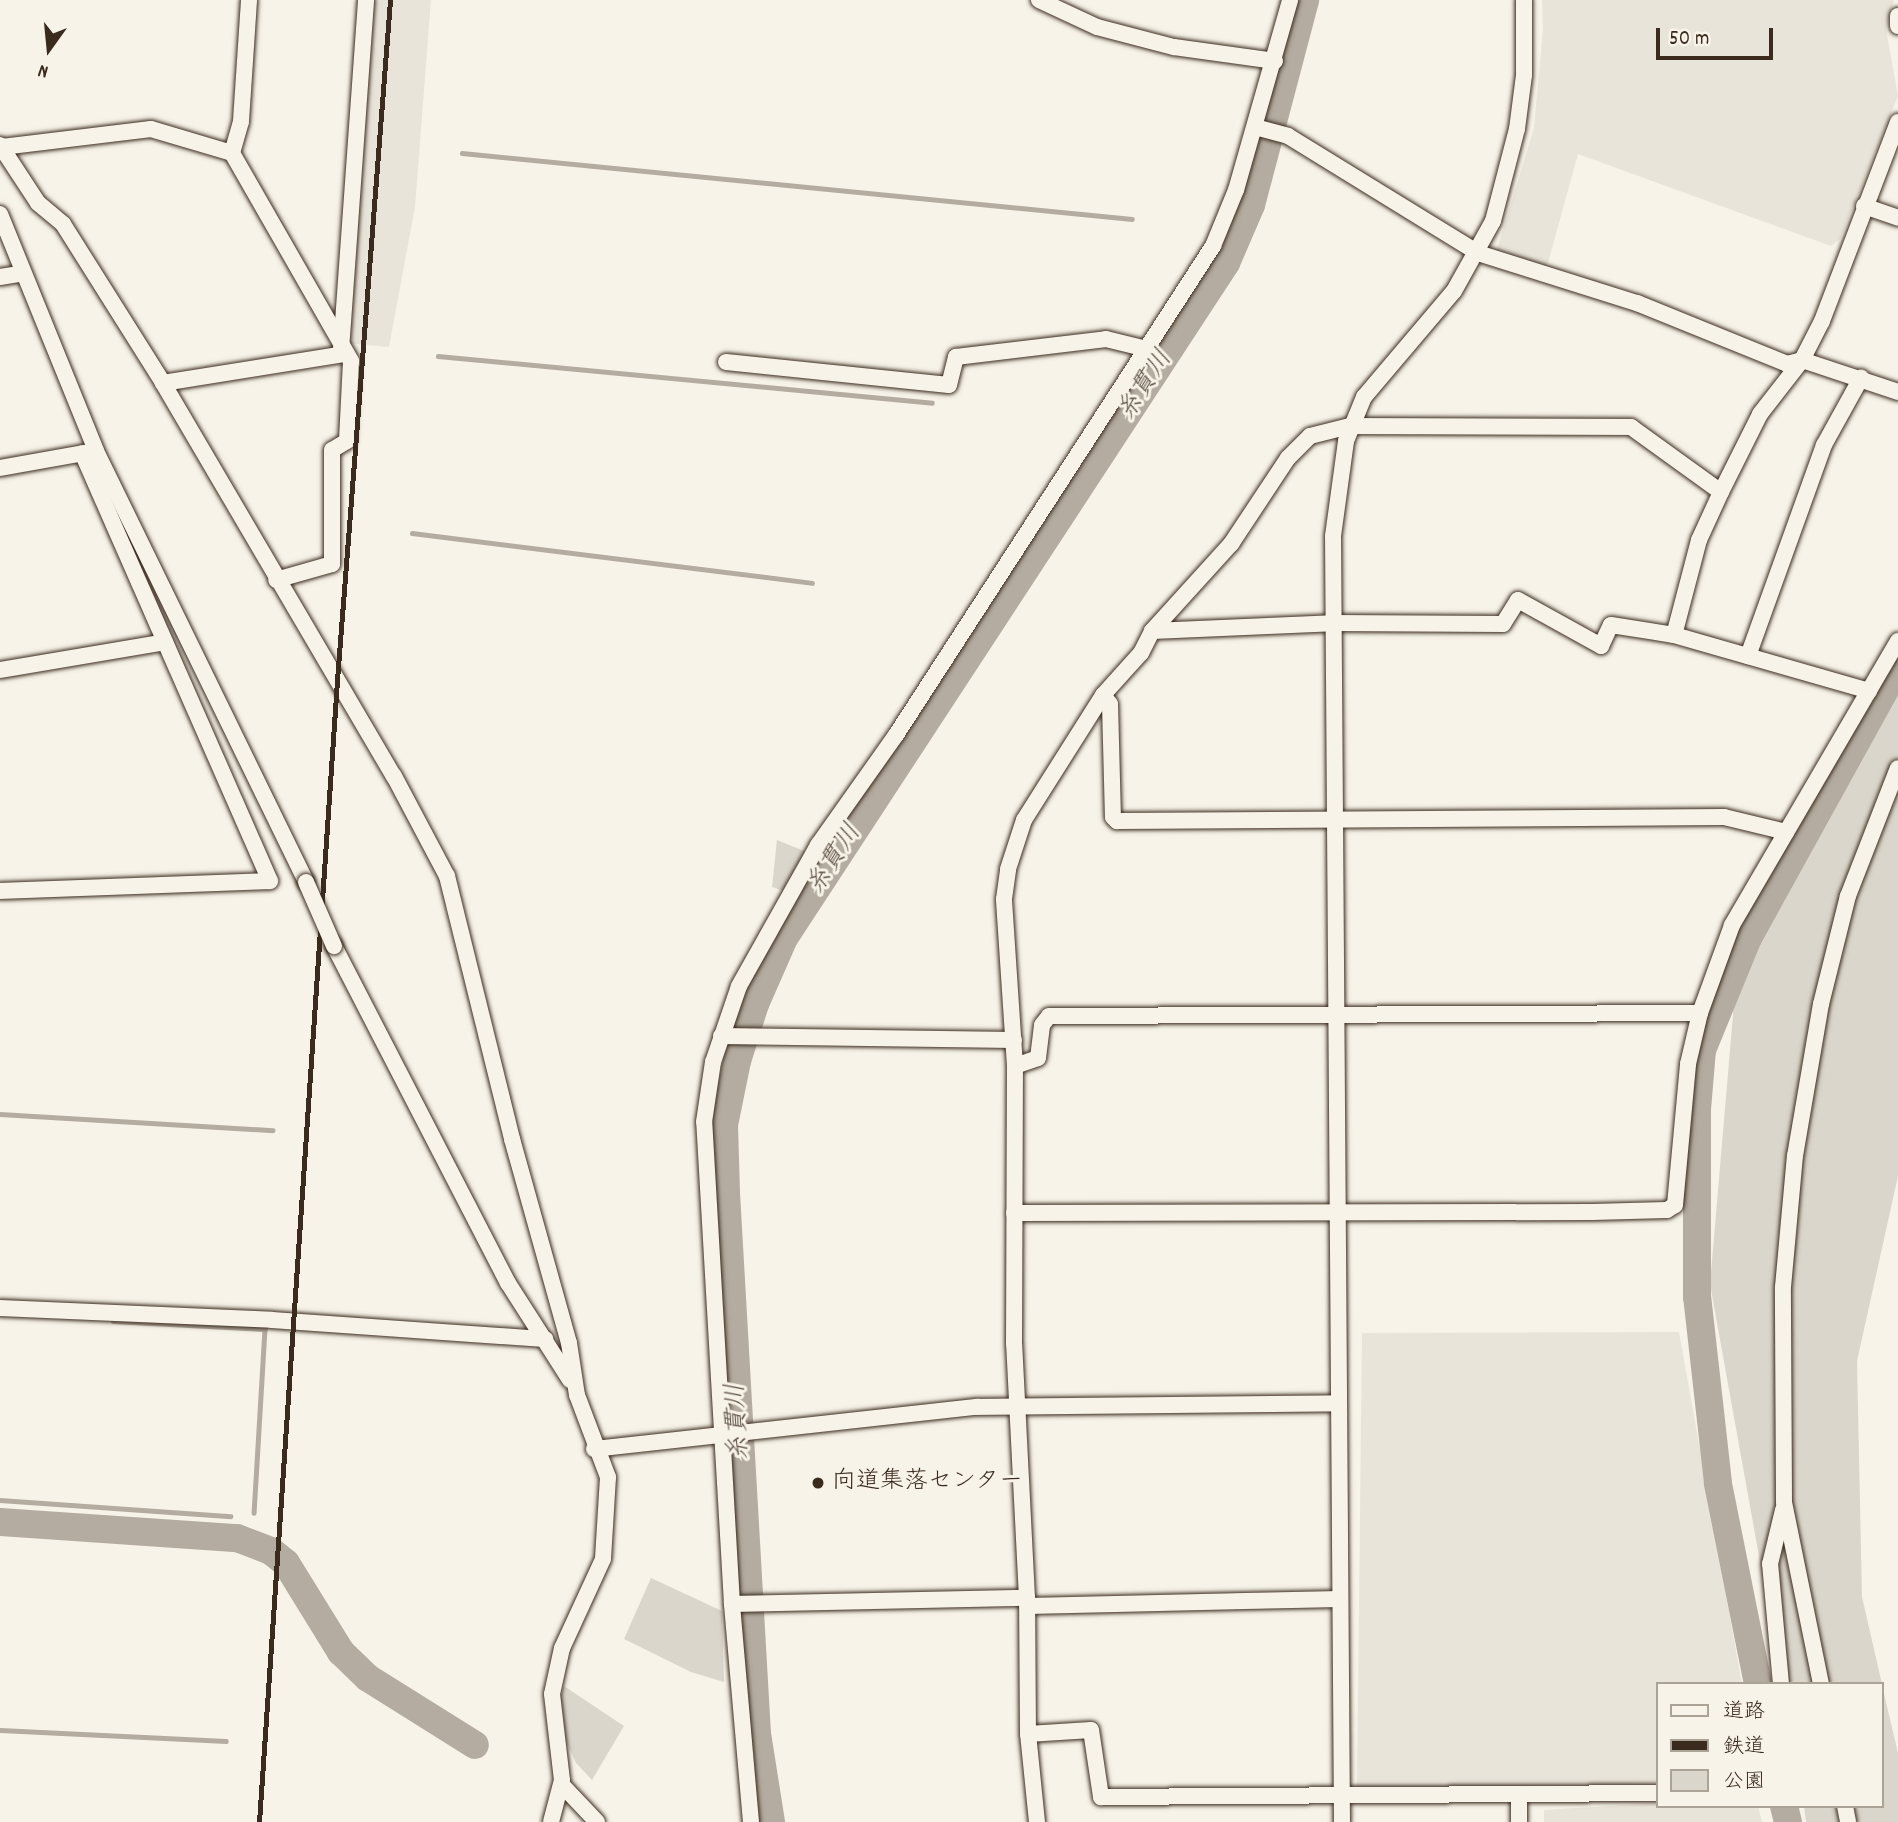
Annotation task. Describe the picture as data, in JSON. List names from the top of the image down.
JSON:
{
  "water": ["糸貫川"],
  "places": ["向道集落センター"],
  "legend": ["道路", "鉄道", "公園"],
  "scale_bar": "50 m",
  "north": "bottom"
}
